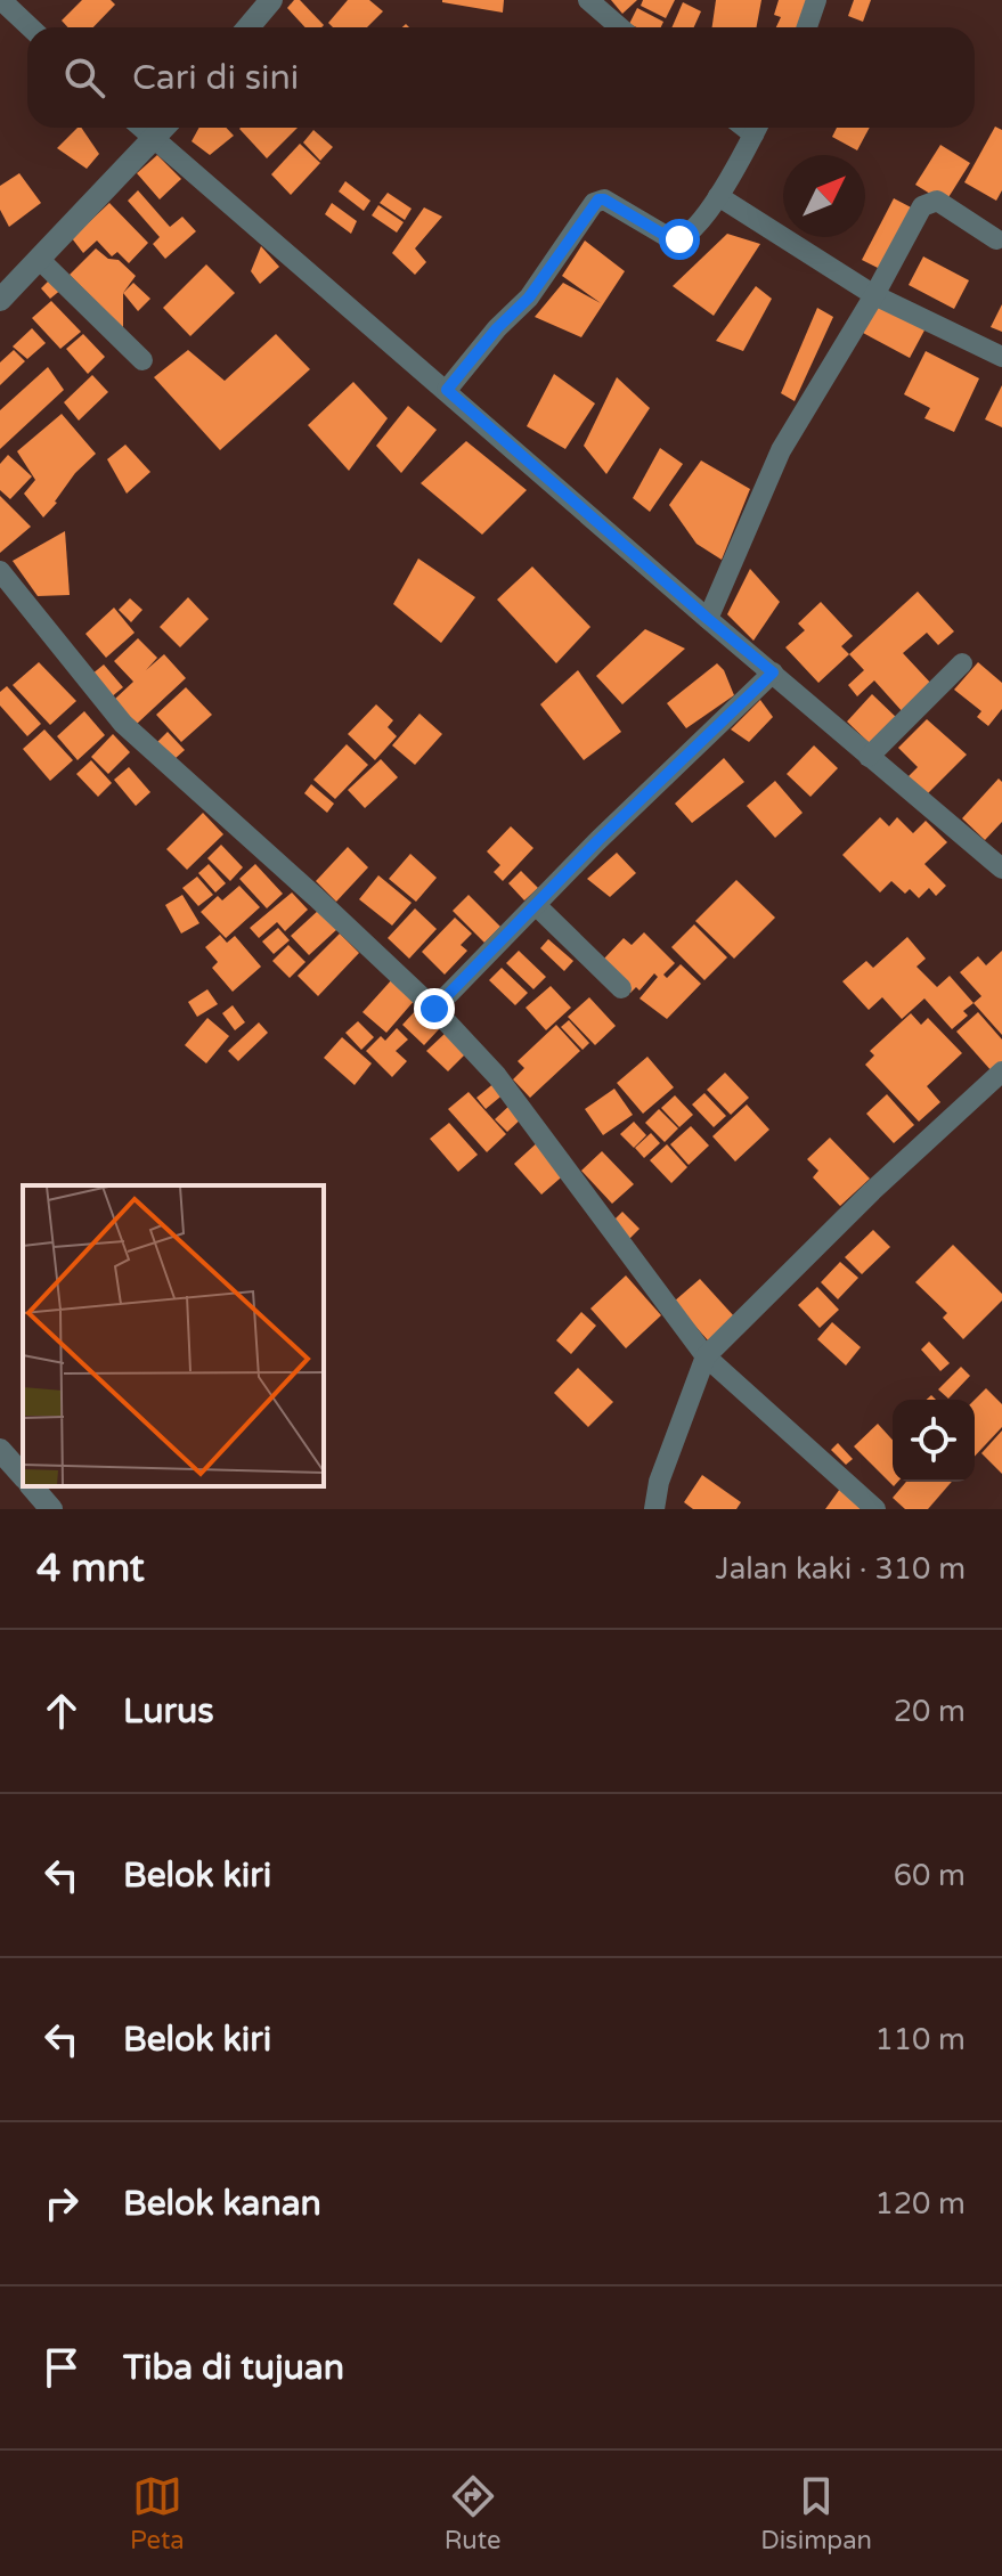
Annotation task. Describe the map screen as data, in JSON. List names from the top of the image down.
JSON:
{
  "north": "top right",
  "page": {
    "search": "Cari di sini",
    "heading": ["4 mnt", "Jalan kaki · 310 m"],
    "list": [
      ["Lurus", "20 m"],
      ["Belok kiri", "60 m"],
      ["Belok kiri", "110 m"],
      ["Belok kanan", "120 m"],
      "Tiba di tujuan"
    ],
    "nav": ["Peta", "Rute", "Disimpan"]
  }
}
